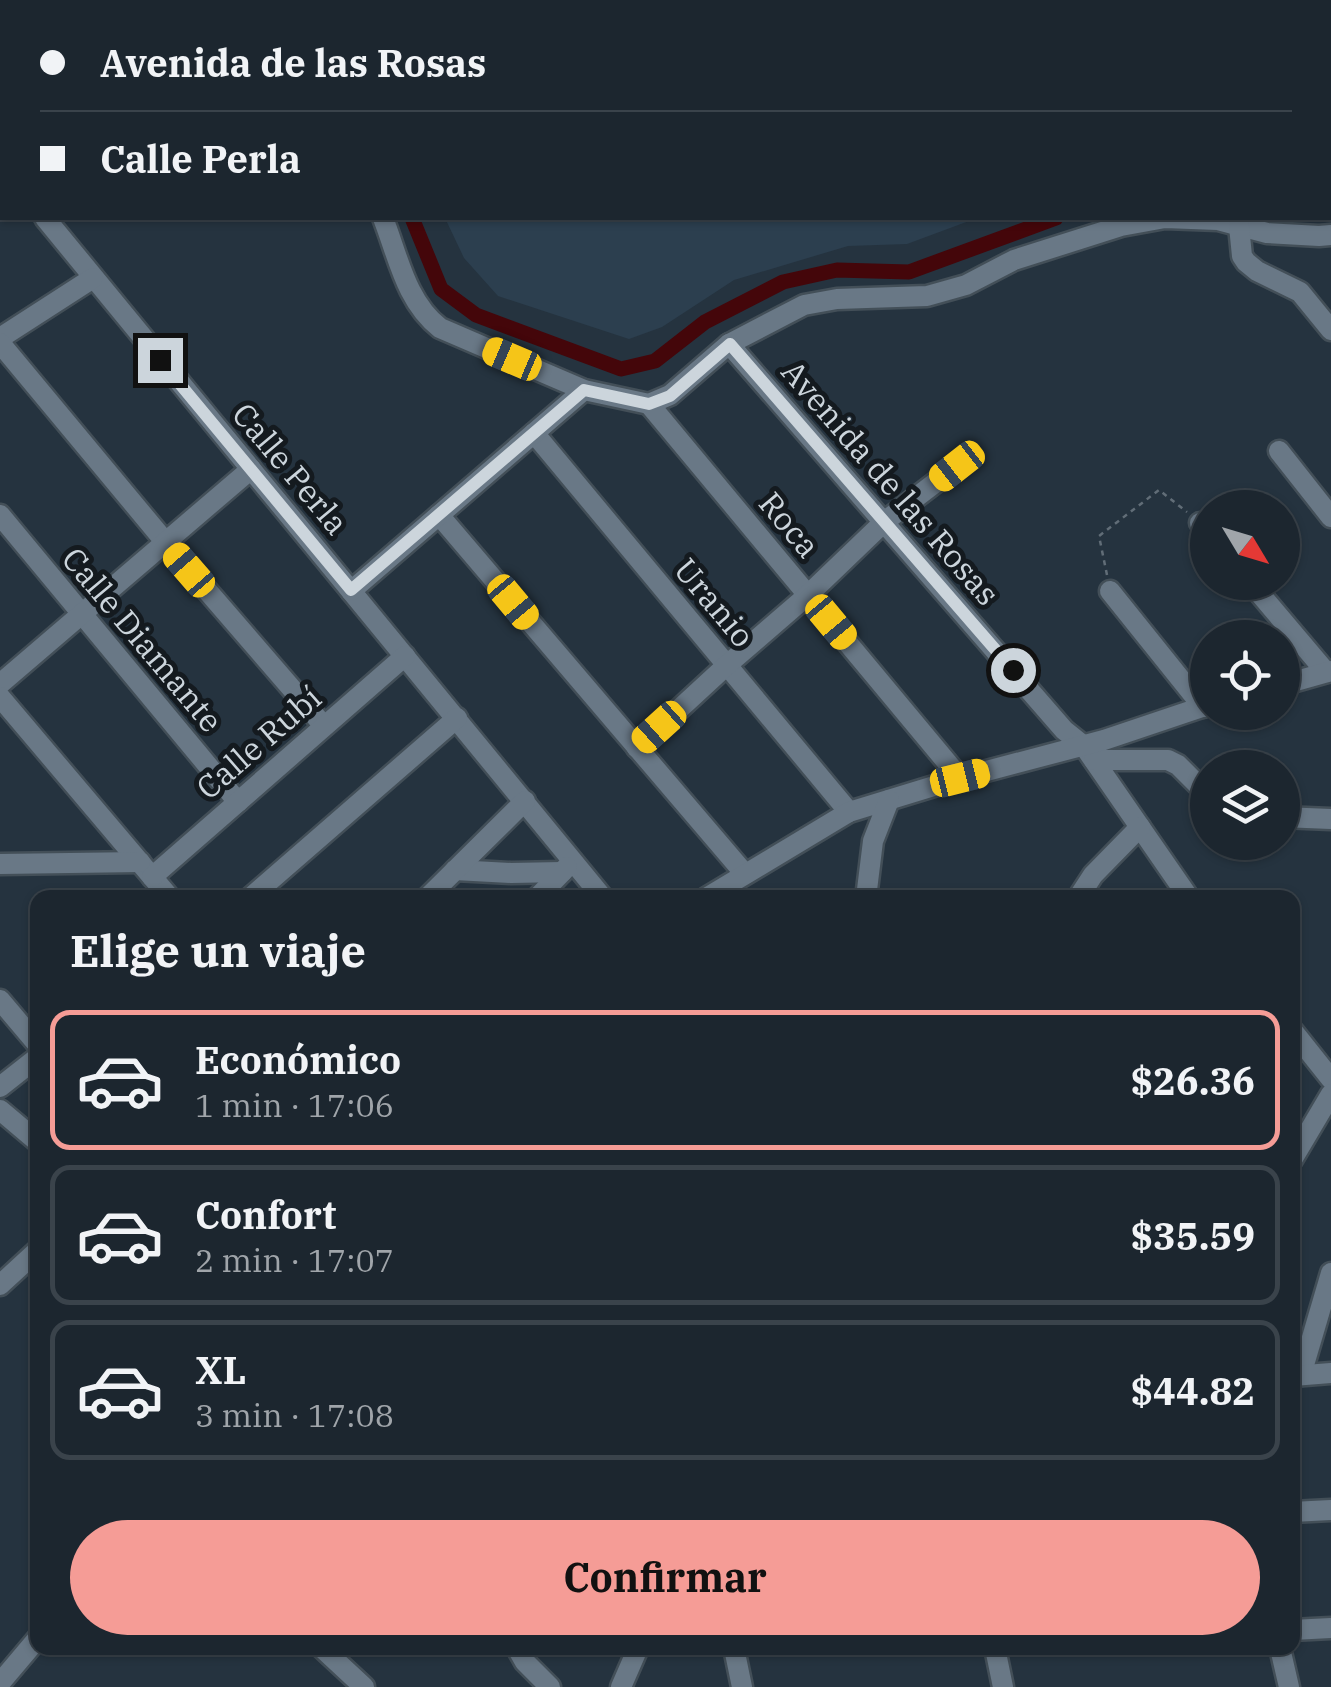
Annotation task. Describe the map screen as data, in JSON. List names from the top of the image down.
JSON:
{
  "streets": {
    "street": [
      "Calle Perla",
      "Avenida de las Rosas",
      "Roca",
      "Uranio",
      "Calle Diamante",
      "Calle Rubí"
    ]
  },
  "crossings": [
    ["Calle Perla", "Calle Rubí"],
    ["Calle Diamante", "Calle Rubí"]
  ],
  "north": "bottom right",
  "page": {
    "banner": ["Avenida de las Rosas", "Calle Perla"],
    "heading": "Elige un viaje",
    "list": [
      {
        "name": "Económico",
        "note": "1 min · 17:06",
        "value": "$26.36"
      },
      {
        "name": "Confort",
        "note": "2 min · 17:07",
        "value": "$35.59"
      },
      {
        "name": "XL",
        "note": "3 min · 17:08",
        "value": "$44.82"
      }
    ],
    "buttons": "Confirmar"
  }
}
